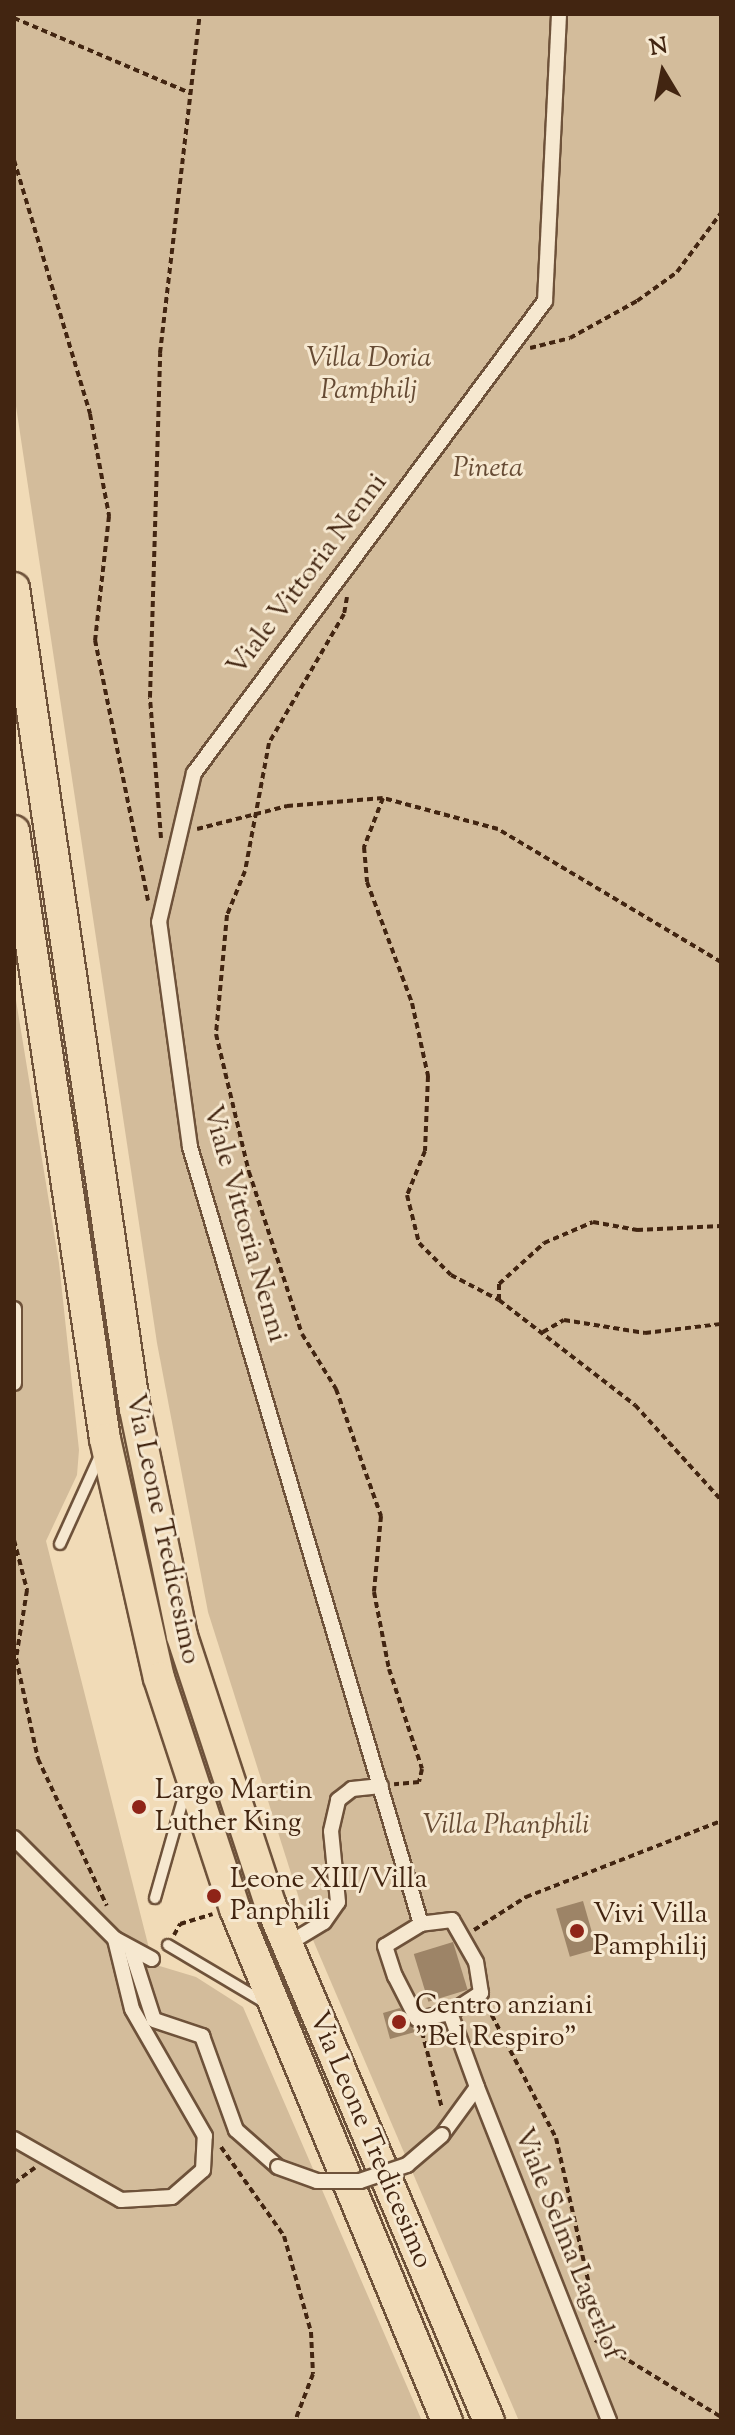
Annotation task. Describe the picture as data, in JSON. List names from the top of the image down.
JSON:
{
  "streets": {
    "main road": ["Via Leone Tredicesimo"],
    "street": ["Viale Vittoria Nenni", "Viale Selma Lagerlof"]
  },
  "parks": ["Villa Doria Pamphilj", "Pineta", "Villa Phanphili"],
  "places": [
    "Largo Martin Luther King",
    "Leone XIII/Villa Panphili",
    "Vivi Villa Pamphilij",
    "Centro anziani \"Bel Respiro\""
  ],
  "north": "top"
}
